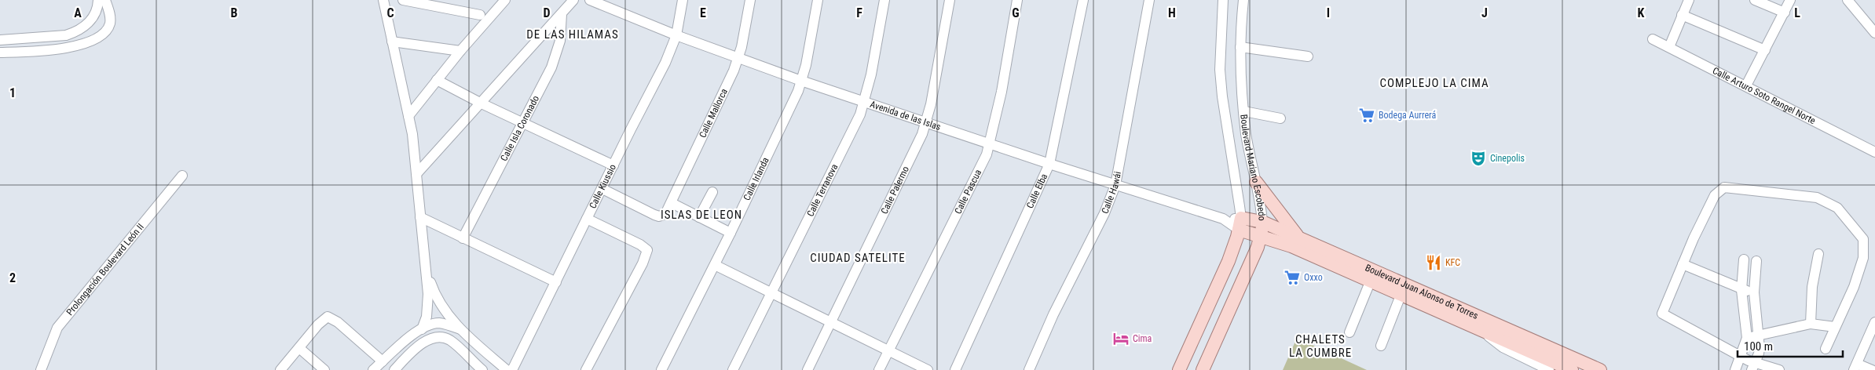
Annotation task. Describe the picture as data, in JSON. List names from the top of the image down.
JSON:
{
  "streets": {
    "main road": ["Boulevard Mariano Escobedo", "Boulevard Juan Alonso de Torres"],
    "street": [
      "Calle Arturo Soto Rangel Norte",
      "Calle Mallorca",
      "Avenida de las Islas",
      "Calle Isla Coronado",
      "Calle Irlanda",
      "Calle Kiussio",
      "Calle Terranova",
      "Calle Palermo",
      "Calle Elba",
      "Calle Pascua",
      "Calle Hawái",
      "Prolongación Boulevard León II"
    ]
  },
  "crossings": [
    ["Calle Mallorca", "Avenida de las Islas"],
    ["Calle Mallorca", "Calle Kiussio"],
    ["Avenida de las Islas", "Boulevard Mariano Escobedo"],
    ["Avenida de las Islas", "Calle Irlanda"],
    ["Avenida de las Islas", "Calle Kiussio"],
    ["Avenida de las Islas", "Calle Terranova"],
    ["Avenida de las Islas", "Calle Palermo"],
    ["Avenida de las Islas", "Calle Elba"],
    ["Avenida de las Islas", "Calle Pascua"],
    ["Avenida de las Islas", "Calle Hawái"],
    ["Avenida de las Islas", "Boulevard Juan Alonso de Torres"],
    ["Boulevard Mariano Escobedo", "Boulevard Juan Alonso de Torres"]
  ],
  "districts": [
    "DE LAS HILAMAS",
    "COMPLEJO LA CIMA",
    "ISLAS DE LEON",
    "CIUDAD SATELITE",
    "CHALETS LA CUMBRE"
  ],
  "places": {
    "supermarket": ["Bodega Aurrerá", "Oxxo"],
    "theatre": ["Cinepolis"],
    "restaurant": ["KFC"],
    "hotel": ["Cima"]
  },
  "scale_bar": "100 m",
  "grid": {
    "columns": [
      "A",
      "B",
      "C",
      "D",
      "E",
      "F",
      "G",
      "H",
      "I",
      "J",
      "K",
      "L"
    ],
    "rows": ["1", "2"]
  }
}
